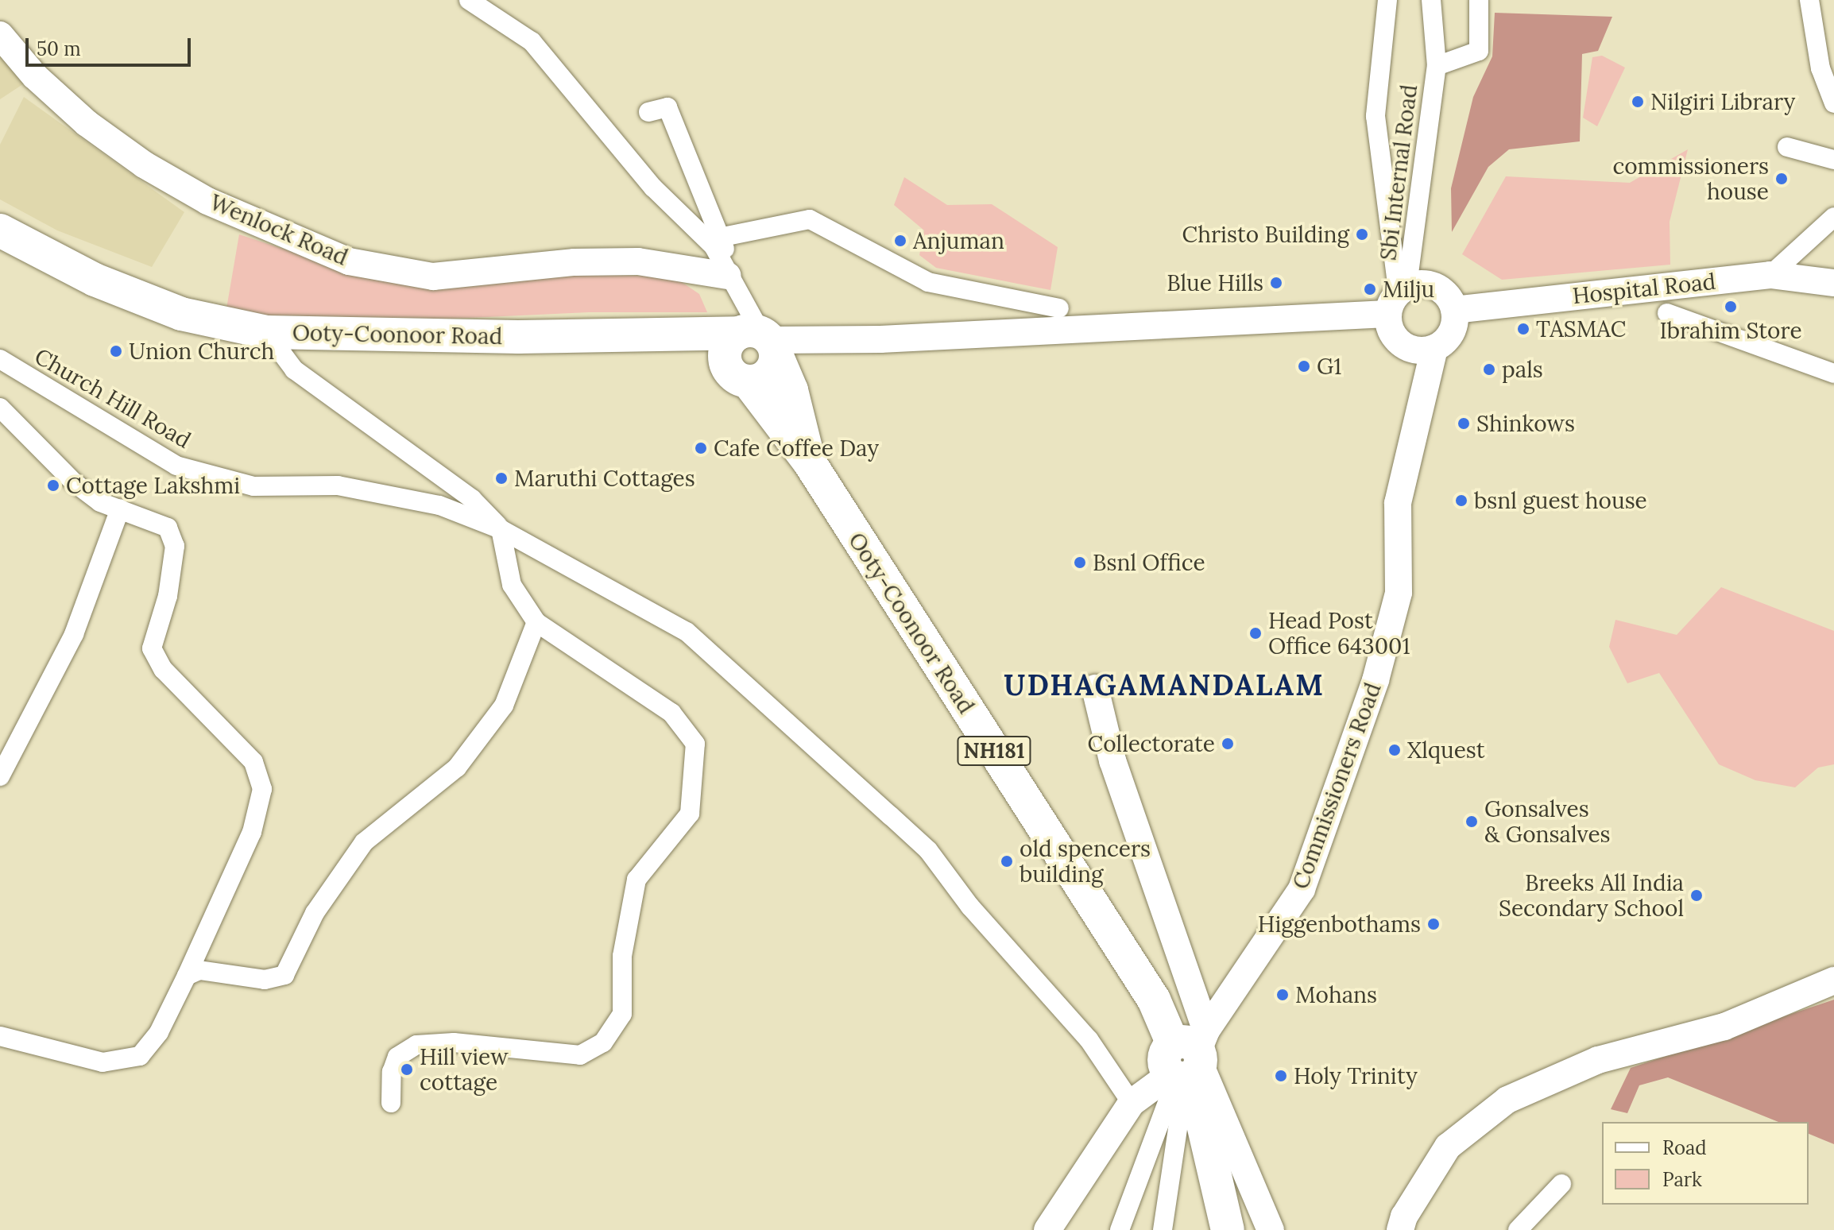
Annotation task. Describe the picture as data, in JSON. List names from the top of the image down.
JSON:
{
  "streets": {
    "highway": ["Ooty-Coonoor Road", "NH181"],
    "street": [
      "Sbi Internal Road",
      "Wenlock Road",
      "Hospital Road",
      "Church Hill Road",
      "Commissioners Road"
    ]
  },
  "crossings": [
    ["Sbi Internal Road", "Hospital Road"],
    ["Sbi Internal Road", "Commissioners Road"],
    ["Hospital Road", "Commissioners Road"],
    ["Ooty-Coonoor Road", "Commissioners Road"]
  ],
  "districts": ["UDHAGAMANDALAM"],
  "places": [
    "Nilgiri Library",
    "commissioners house",
    "Christo Building",
    "Anjuman",
    "Blue Hills",
    "Milju",
    "Ibrahim Store",
    "TASMAC",
    "Union Church",
    "G1",
    "pals",
    "Shinkows",
    "Cafe Coffee Day",
    "Maruthi Cottages",
    "Cottage Lakshmi",
    "bsnl guest house",
    "Bsnl Office",
    "Head Post Office 643001",
    "Collectorate",
    "Xlquest",
    "Gonsalves & Gonsalves",
    "old spencers building",
    "Breeks All India Secondary School",
    "Higgenbothams",
    "Mohans",
    "Hill view cottage",
    "Holy Trinity"
  ],
  "legend": ["Road", "Park"],
  "scale_bar": "50 m"
}
